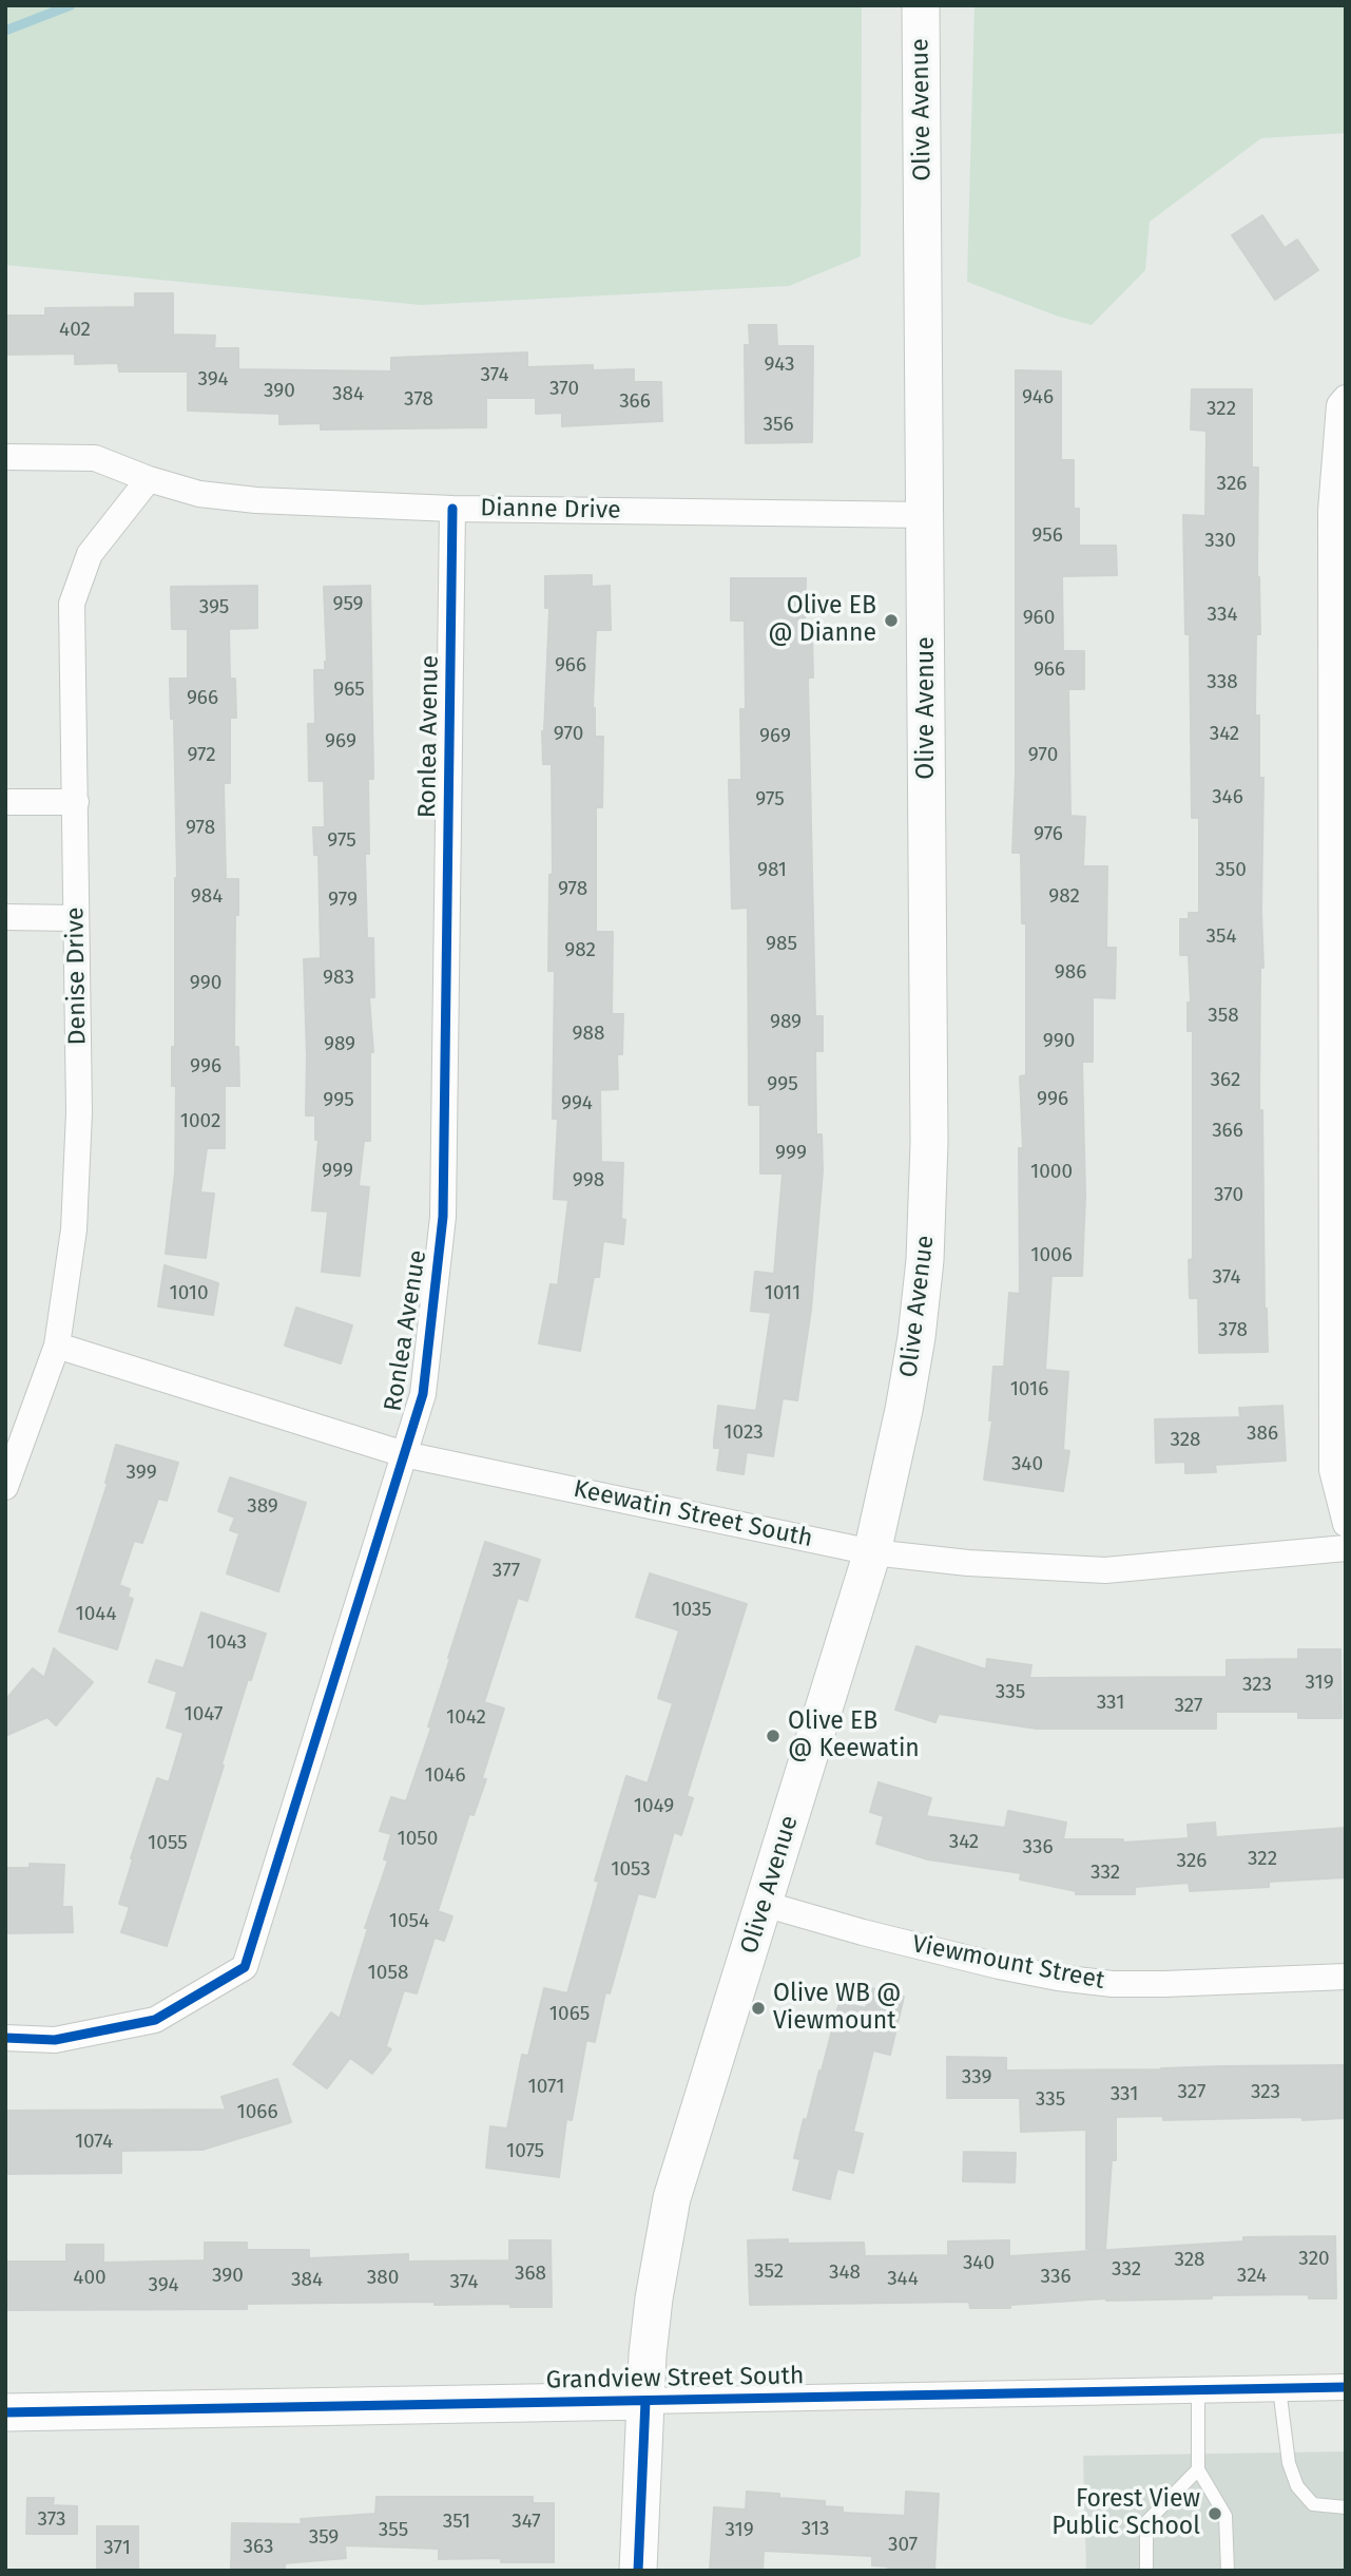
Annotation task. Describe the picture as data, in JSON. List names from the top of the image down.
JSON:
{
  "streets": {
    "main road": ["Olive Avenue", "Grandview Street South"],
    "street": [
      "Dianne Drive",
      "Ronlea Avenue",
      "Denise Drive",
      "Keewatin Street South",
      "Viewmount Street"
    ]
  },
  "crossings": [
    ["Olive Avenue", "Dianne Drive"],
    ["Olive Avenue", "Keewatin Street South"],
    ["Olive Avenue", "Viewmount Street"],
    ["Olive Avenue", "Grandview Street South"],
    ["Dianne Drive", "Ronlea Avenue"],
    ["Dianne Drive", "Denise Drive"],
    ["Ronlea Avenue", "Keewatin Street South"],
    ["Denise Drive", "Keewatin Street South"]
  ],
  "places": [
    "Olive EB @ Dianne",
    "Olive EB @ Keewatin",
    "Olive WB @ Viewmount",
    "Forest View Public School"
  ],
  "house_numbers": [
    "402",
    "943",
    "374",
    "394",
    "370",
    "390",
    "384",
    "946",
    "378",
    "366",
    "322",
    "356",
    "326",
    "956",
    "330",
    "959",
    "395",
    "334",
    "960",
    "966",
    "966",
    "338",
    "965",
    "966",
    "970",
    "342",
    "969",
    "969",
    "972",
    "970",
    "346",
    "975",
    "978",
    "976",
    "975",
    "981",
    "350",
    "978",
    "984",
    "982",
    "979",
    "354",
    "985",
    "982",
    "986",
    "983",
    "990",
    "358",
    "989",
    "988",
    "990",
    "989",
    "996",
    "362",
    "995",
    "996",
    "995",
    "994",
    "1002",
    "366",
    "999",
    "999",
    "1000",
    "998",
    "370",
    "1006",
    "374",
    "1010",
    "1011",
    "378",
    "1016",
    "1023",
    "386",
    "328",
    "340",
    "399",
    "389",
    "377",
    "1035",
    "1044",
    "1043",
    "319",
    "323",
    "335",
    "331",
    "327",
    "1047",
    "1042",
    "1046",
    "1049",
    "1050",
    "342",
    "1055",
    "336",
    "322",
    "326",
    "1053",
    "332",
    "1054",
    "1058",
    "1065",
    "339",
    "1071",
    "327",
    "323",
    "331",
    "335",
    "1066",
    "1074",
    "1075",
    "320",
    "328",
    "340",
    "332",
    "352",
    "348",
    "368",
    "390",
    "324",
    "336",
    "400",
    "380",
    "344",
    "384",
    "374",
    "394",
    "373",
    "351",
    "347",
    "313",
    "355",
    "319",
    "359",
    "307",
    "363",
    "371"
  ]
}
